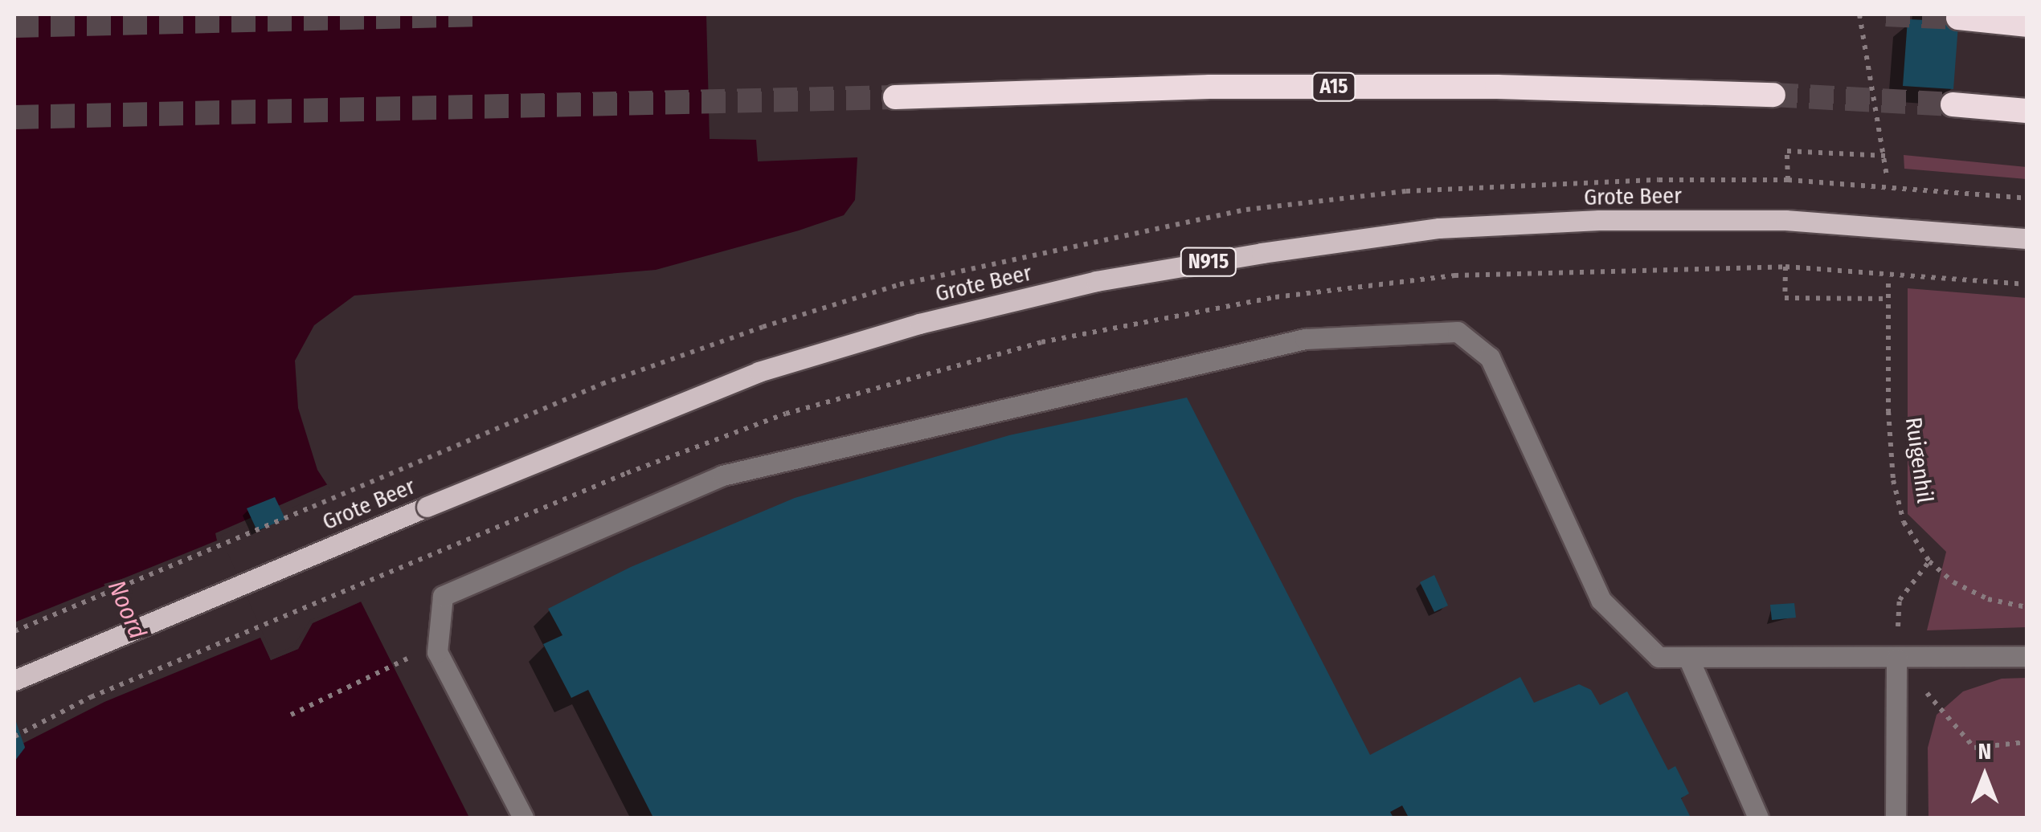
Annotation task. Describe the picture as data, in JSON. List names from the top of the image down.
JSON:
{
  "streets": {
    "highway": ["A15"],
    "main road": ["Grote Beer", "N915"],
    "path": ["Ruigenhil"]
  },
  "water": ["Noord"],
  "north": "top"
}
